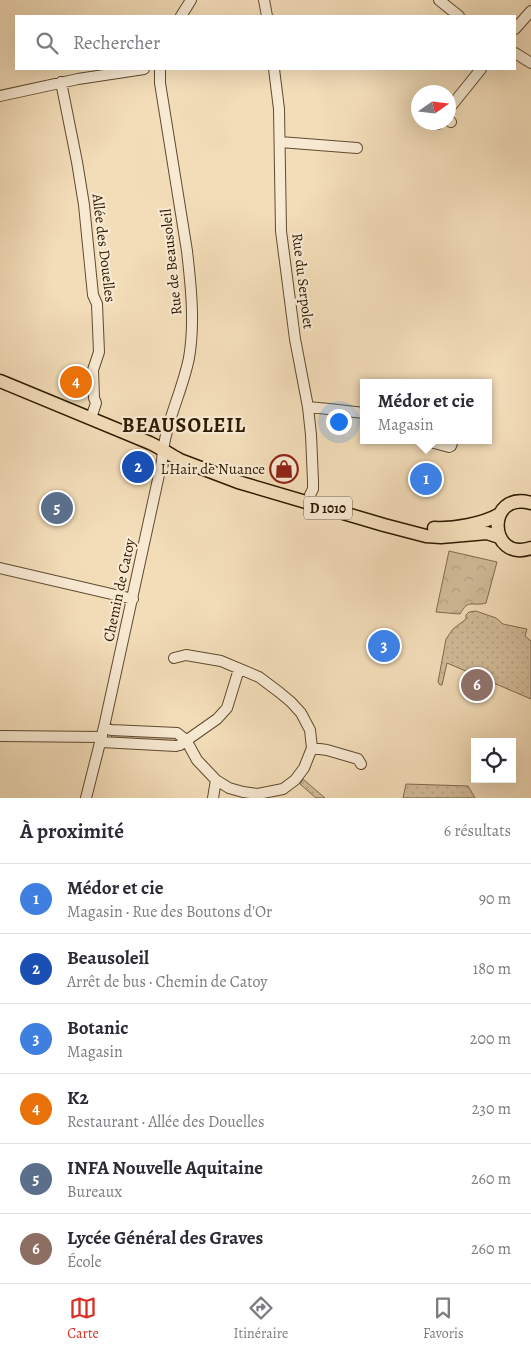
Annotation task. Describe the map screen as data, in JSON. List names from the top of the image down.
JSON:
{
  "streets": {
    "main road": ["D 1010"],
    "street": [
      "Allée des Douelles",
      "Rue de Beausoleil",
      "Rue du Serpolet",
      "Chemin de Catoy"
    ]
  },
  "crossings": [
    ["Allée des Douelles", "D 1010"],
    ["Rue de Beausoleil", "D 1010"],
    ["Rue de Beausoleil", "Chemin de Catoy"],
    ["Rue du Serpolet", "D 1010"],
    ["D 1010", "Chemin de Catoy"]
  ],
  "districts": ["BEAUSOLEIL"],
  "places": {
    "shop": ["L'Hair de Nuance"]
  },
  "north": "right",
  "page": {
    "search": "Rechercher",
    "pins": [
      "4",
      "2",
      "1",
      "5",
      "3",
      "6"
    ],
    "popup": ["Médor et cie", "Magasin"],
    "heading": ["À proximité", "6 résultats"],
    "list": [
      {
        "mark": "1",
        "name": "Médor et cie",
        "note": "Magasin · Rue des Boutons d'Or",
        "value": "90 m"
      },
      {
        "mark": "2",
        "name": "Beausoleil",
        "note": "Arrêt de bus · Chemin de Catoy",
        "value": "180 m"
      },
      {
        "mark": "3",
        "name": "Botanic",
        "note": "Magasin",
        "value": "200 m"
      },
      {
        "mark": "4",
        "name": "K2",
        "note": "Restaurant · Allée des Douelles",
        "value": "230 m"
      },
      {
        "mark": "5",
        "name": "INFA Nouvelle Aquitaine",
        "note": "Bureaux",
        "value": "260 m"
      },
      {
        "mark": "6",
        "name": "Lycée Général des Graves",
        "note": "École",
        "value": "260 m"
      }
    ],
    "nav": ["Carte", "Itinéraire", "Favoris"]
  }
}
